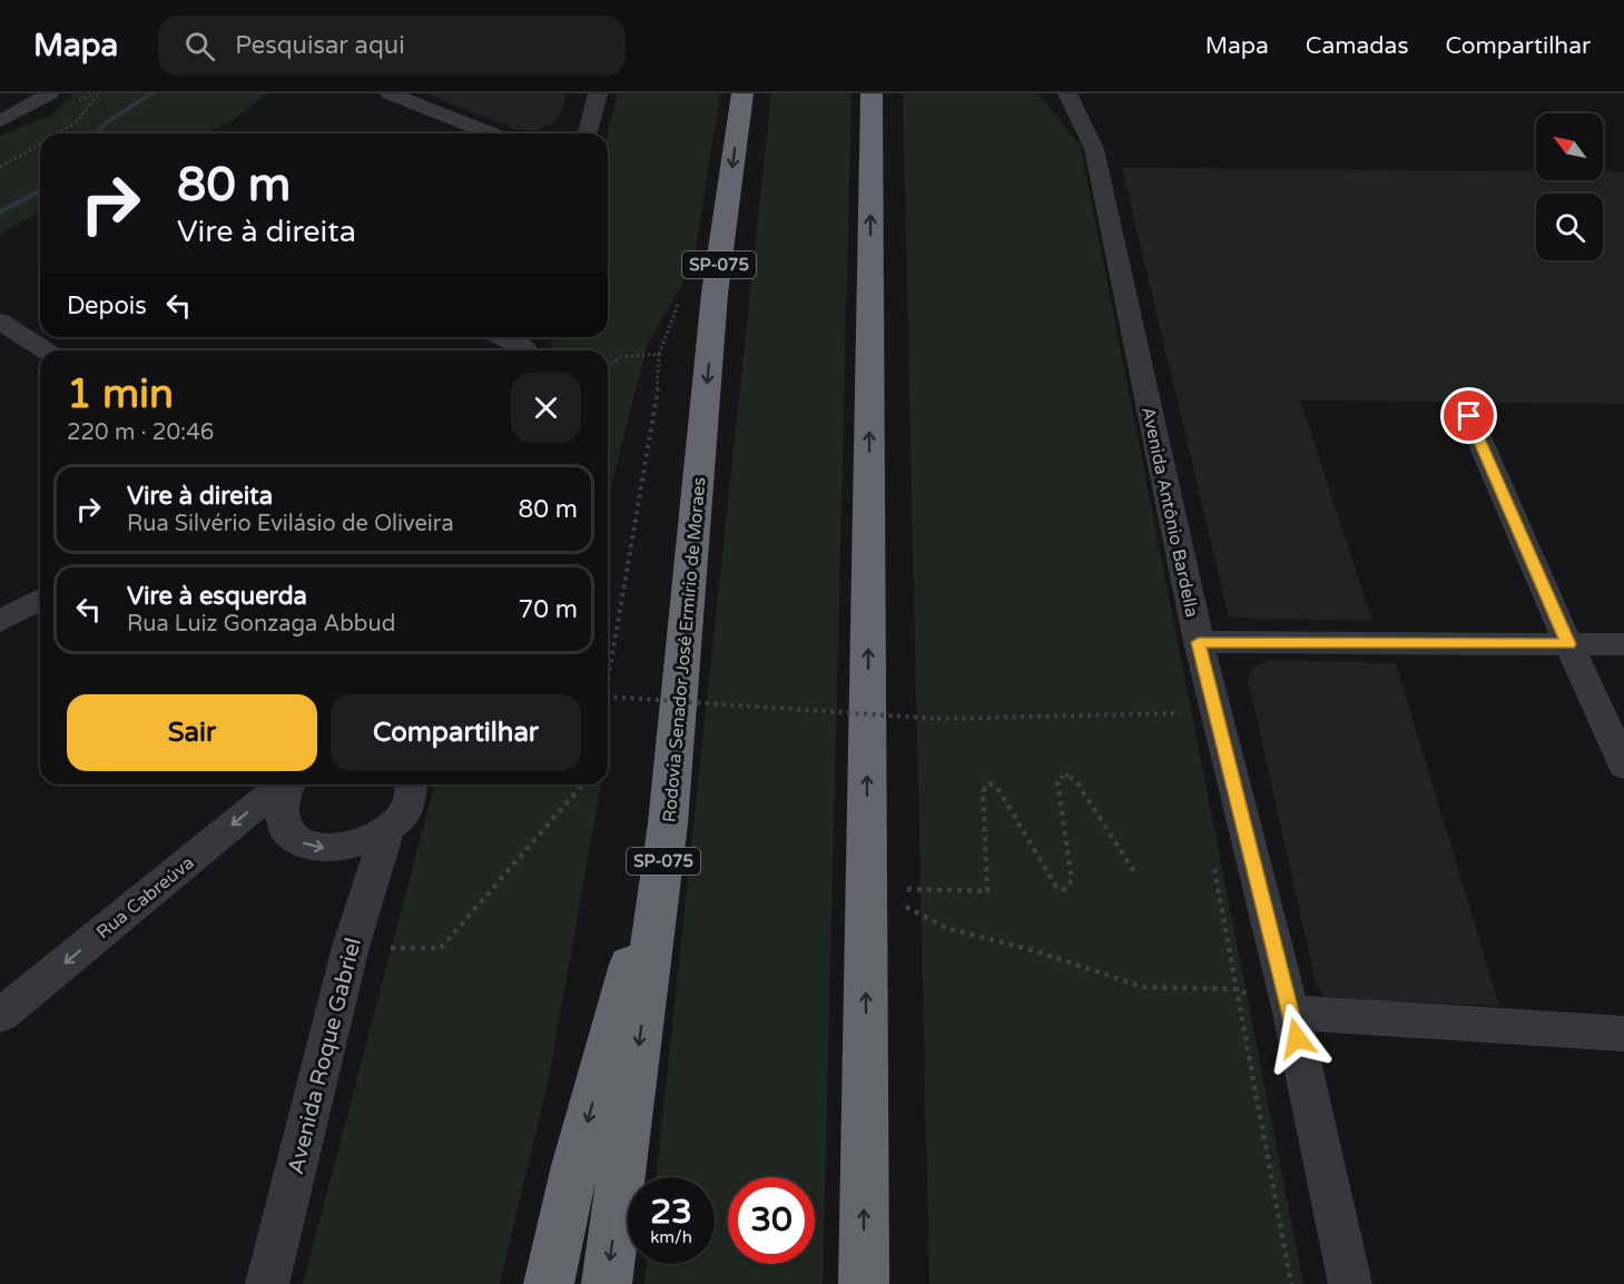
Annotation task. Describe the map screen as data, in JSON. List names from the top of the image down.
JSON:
{
  "streets": {
    "highway": ["SP-075", "Rodovia Senador José Ermírio de Moraes"],
    "street": ["Avenida Antônio Bardella", "Rua Cabreúva", "Avenida Roque Gabriel"]
  },
  "one_way": ["Rua Cabreúva"],
  "north": "top left",
  "page": {
    "header": "Mapa",
    "search": "Pesquisar aqui",
    "nav": ["Mapa", "Camadas", "Compartilhar"],
    "turn": ["80 m", "Vire à direita"],
    "then": "Depois",
    "heading": ["1 min", "220 m · 20:46"],
    "list": [
      {
        "name": "Vire à direita",
        "note": "Rua Silvério Evilásio de Oliveira",
        "value": "80 m"
      },
      {
        "name": "Vire à esquerda",
        "note": "Rua Luiz Gonzaga Abbud",
        "value": "70 m"
      }
    ],
    "buttons": ["Sair", "Compartilhar"],
    "speed": "23 km/h",
    "limit": "30"
  }
}
